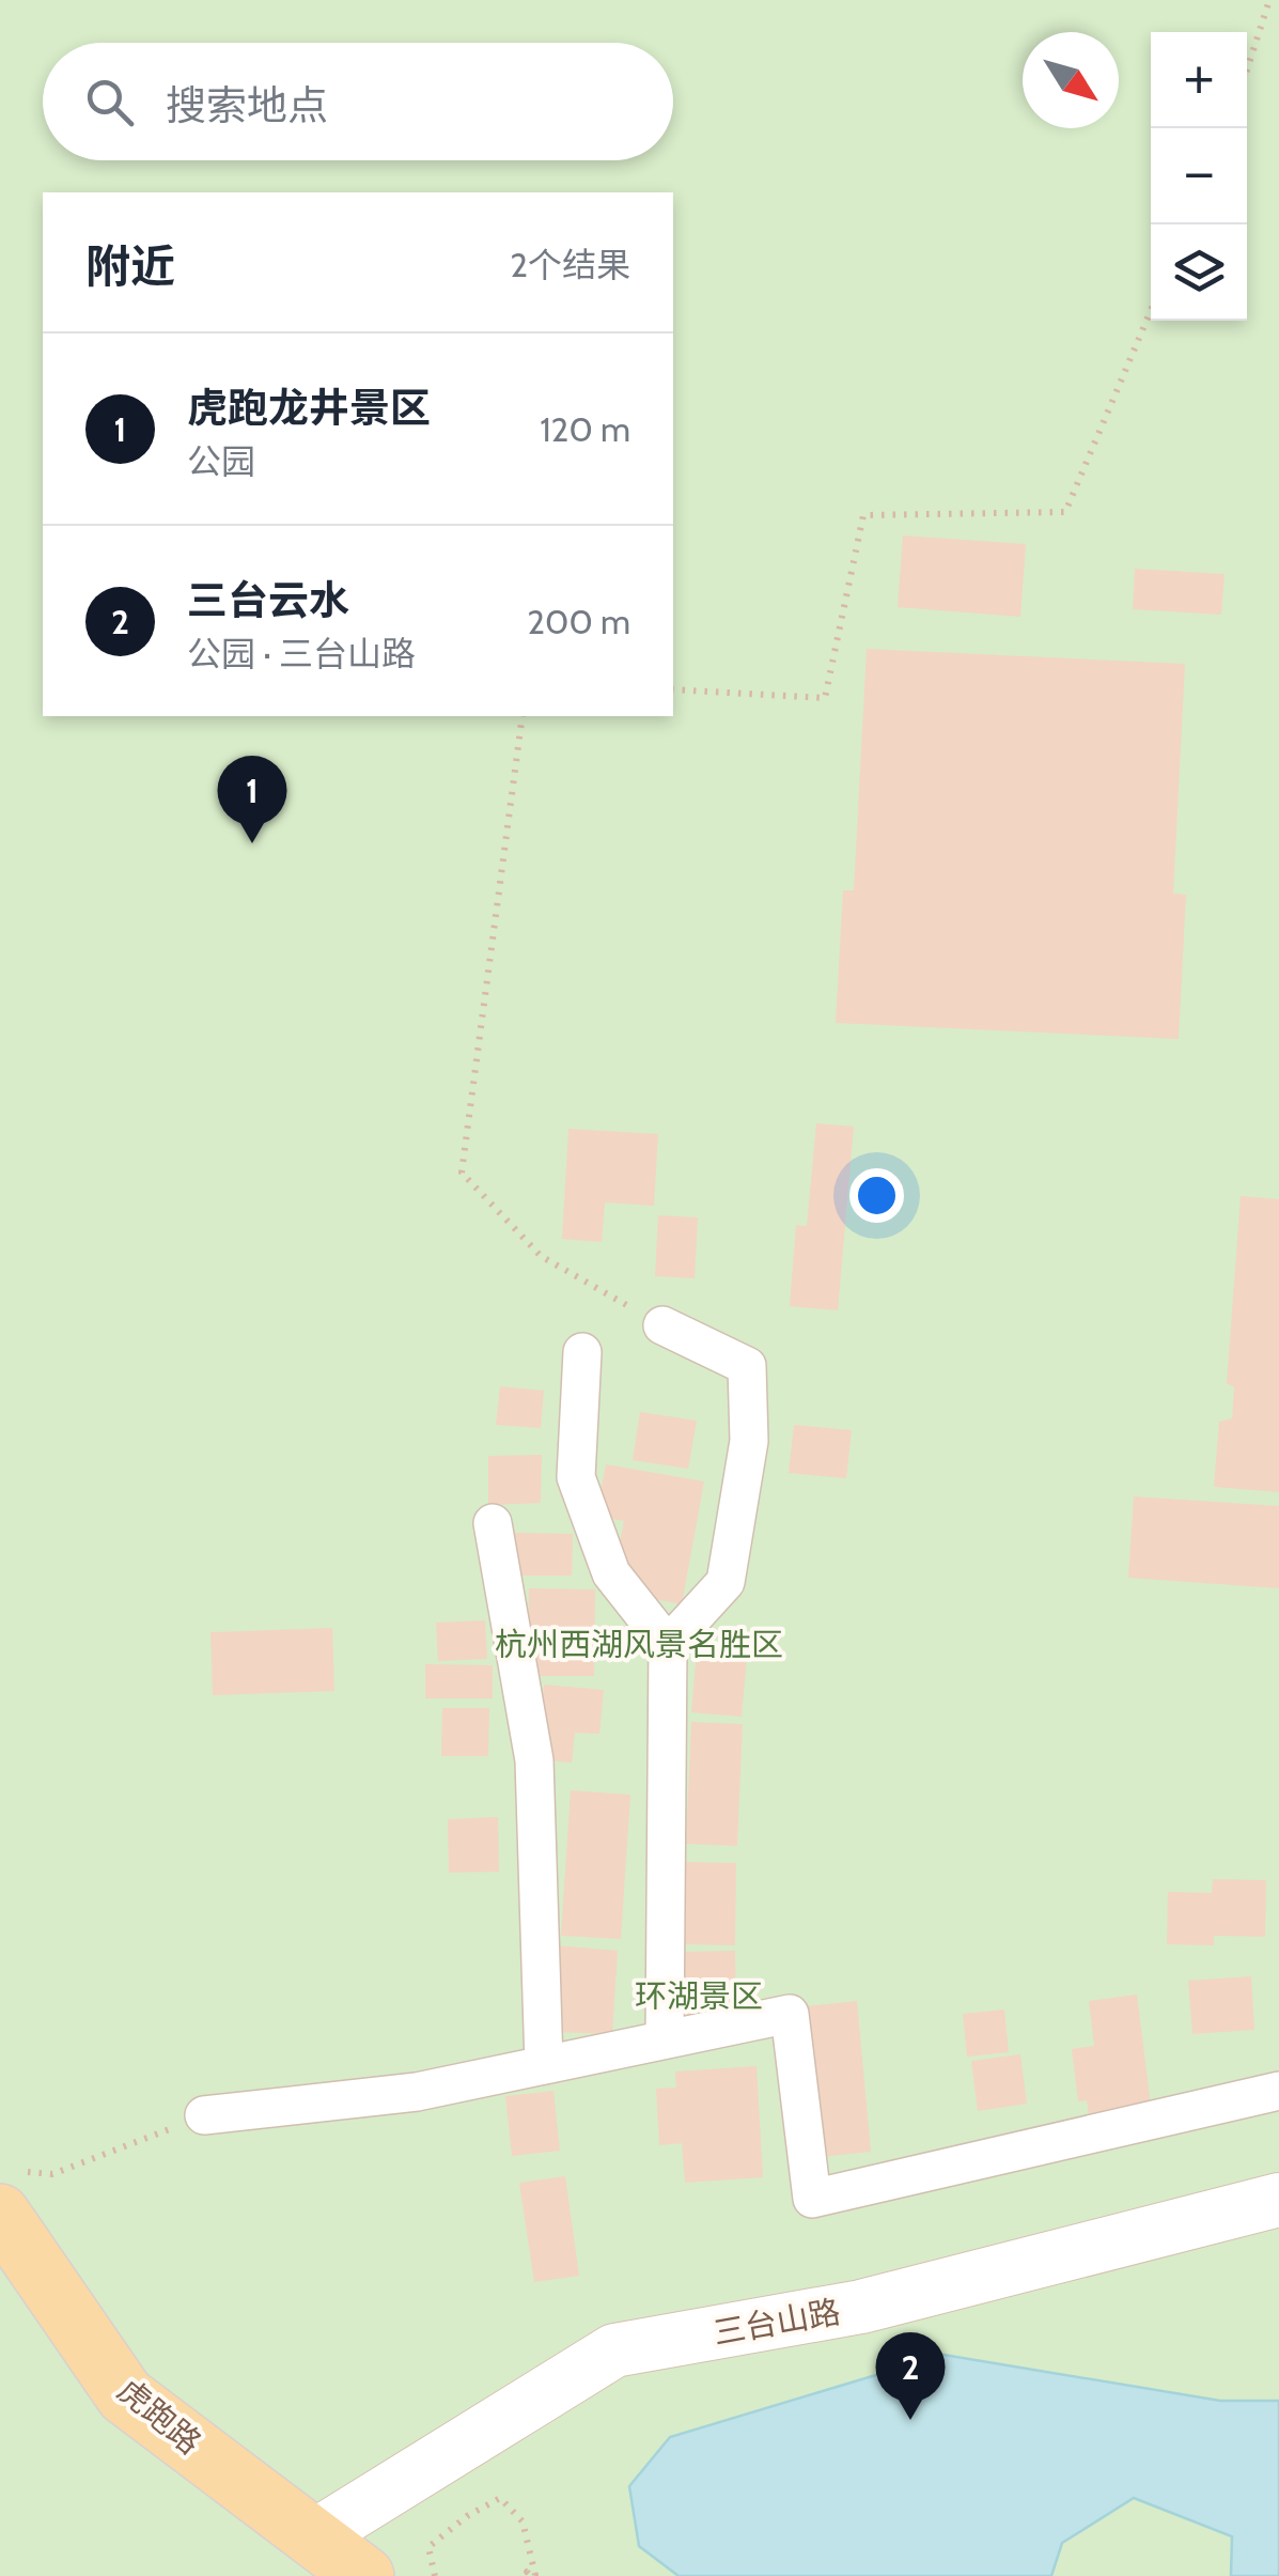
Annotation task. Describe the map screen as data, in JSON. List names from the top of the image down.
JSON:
{
  "streets": {
    "main road": ["虎跑路"],
    "street": ["三台山路"]
  },
  "crossings": [
    ["三台山路", "虎跑路"]
  ],
  "parks": ["杭州西湖风景名胜区", "环湖景区"],
  "north": "bottom right",
  "page": {
    "map_buttons": ["+", "−"],
    "search": "搜索地点",
    "heading": ["附近", "2个结果"],
    "list": [
      {
        "mark": "1",
        "name": "虎跑龙井景区",
        "note": "公园",
        "value": "120 m"
      },
      {
        "mark": "2",
        "name": "三台云水",
        "note": "公园 · 三台山路",
        "value": "200 m"
      }
    ],
    "pins": ["1", "2"]
  }
}
